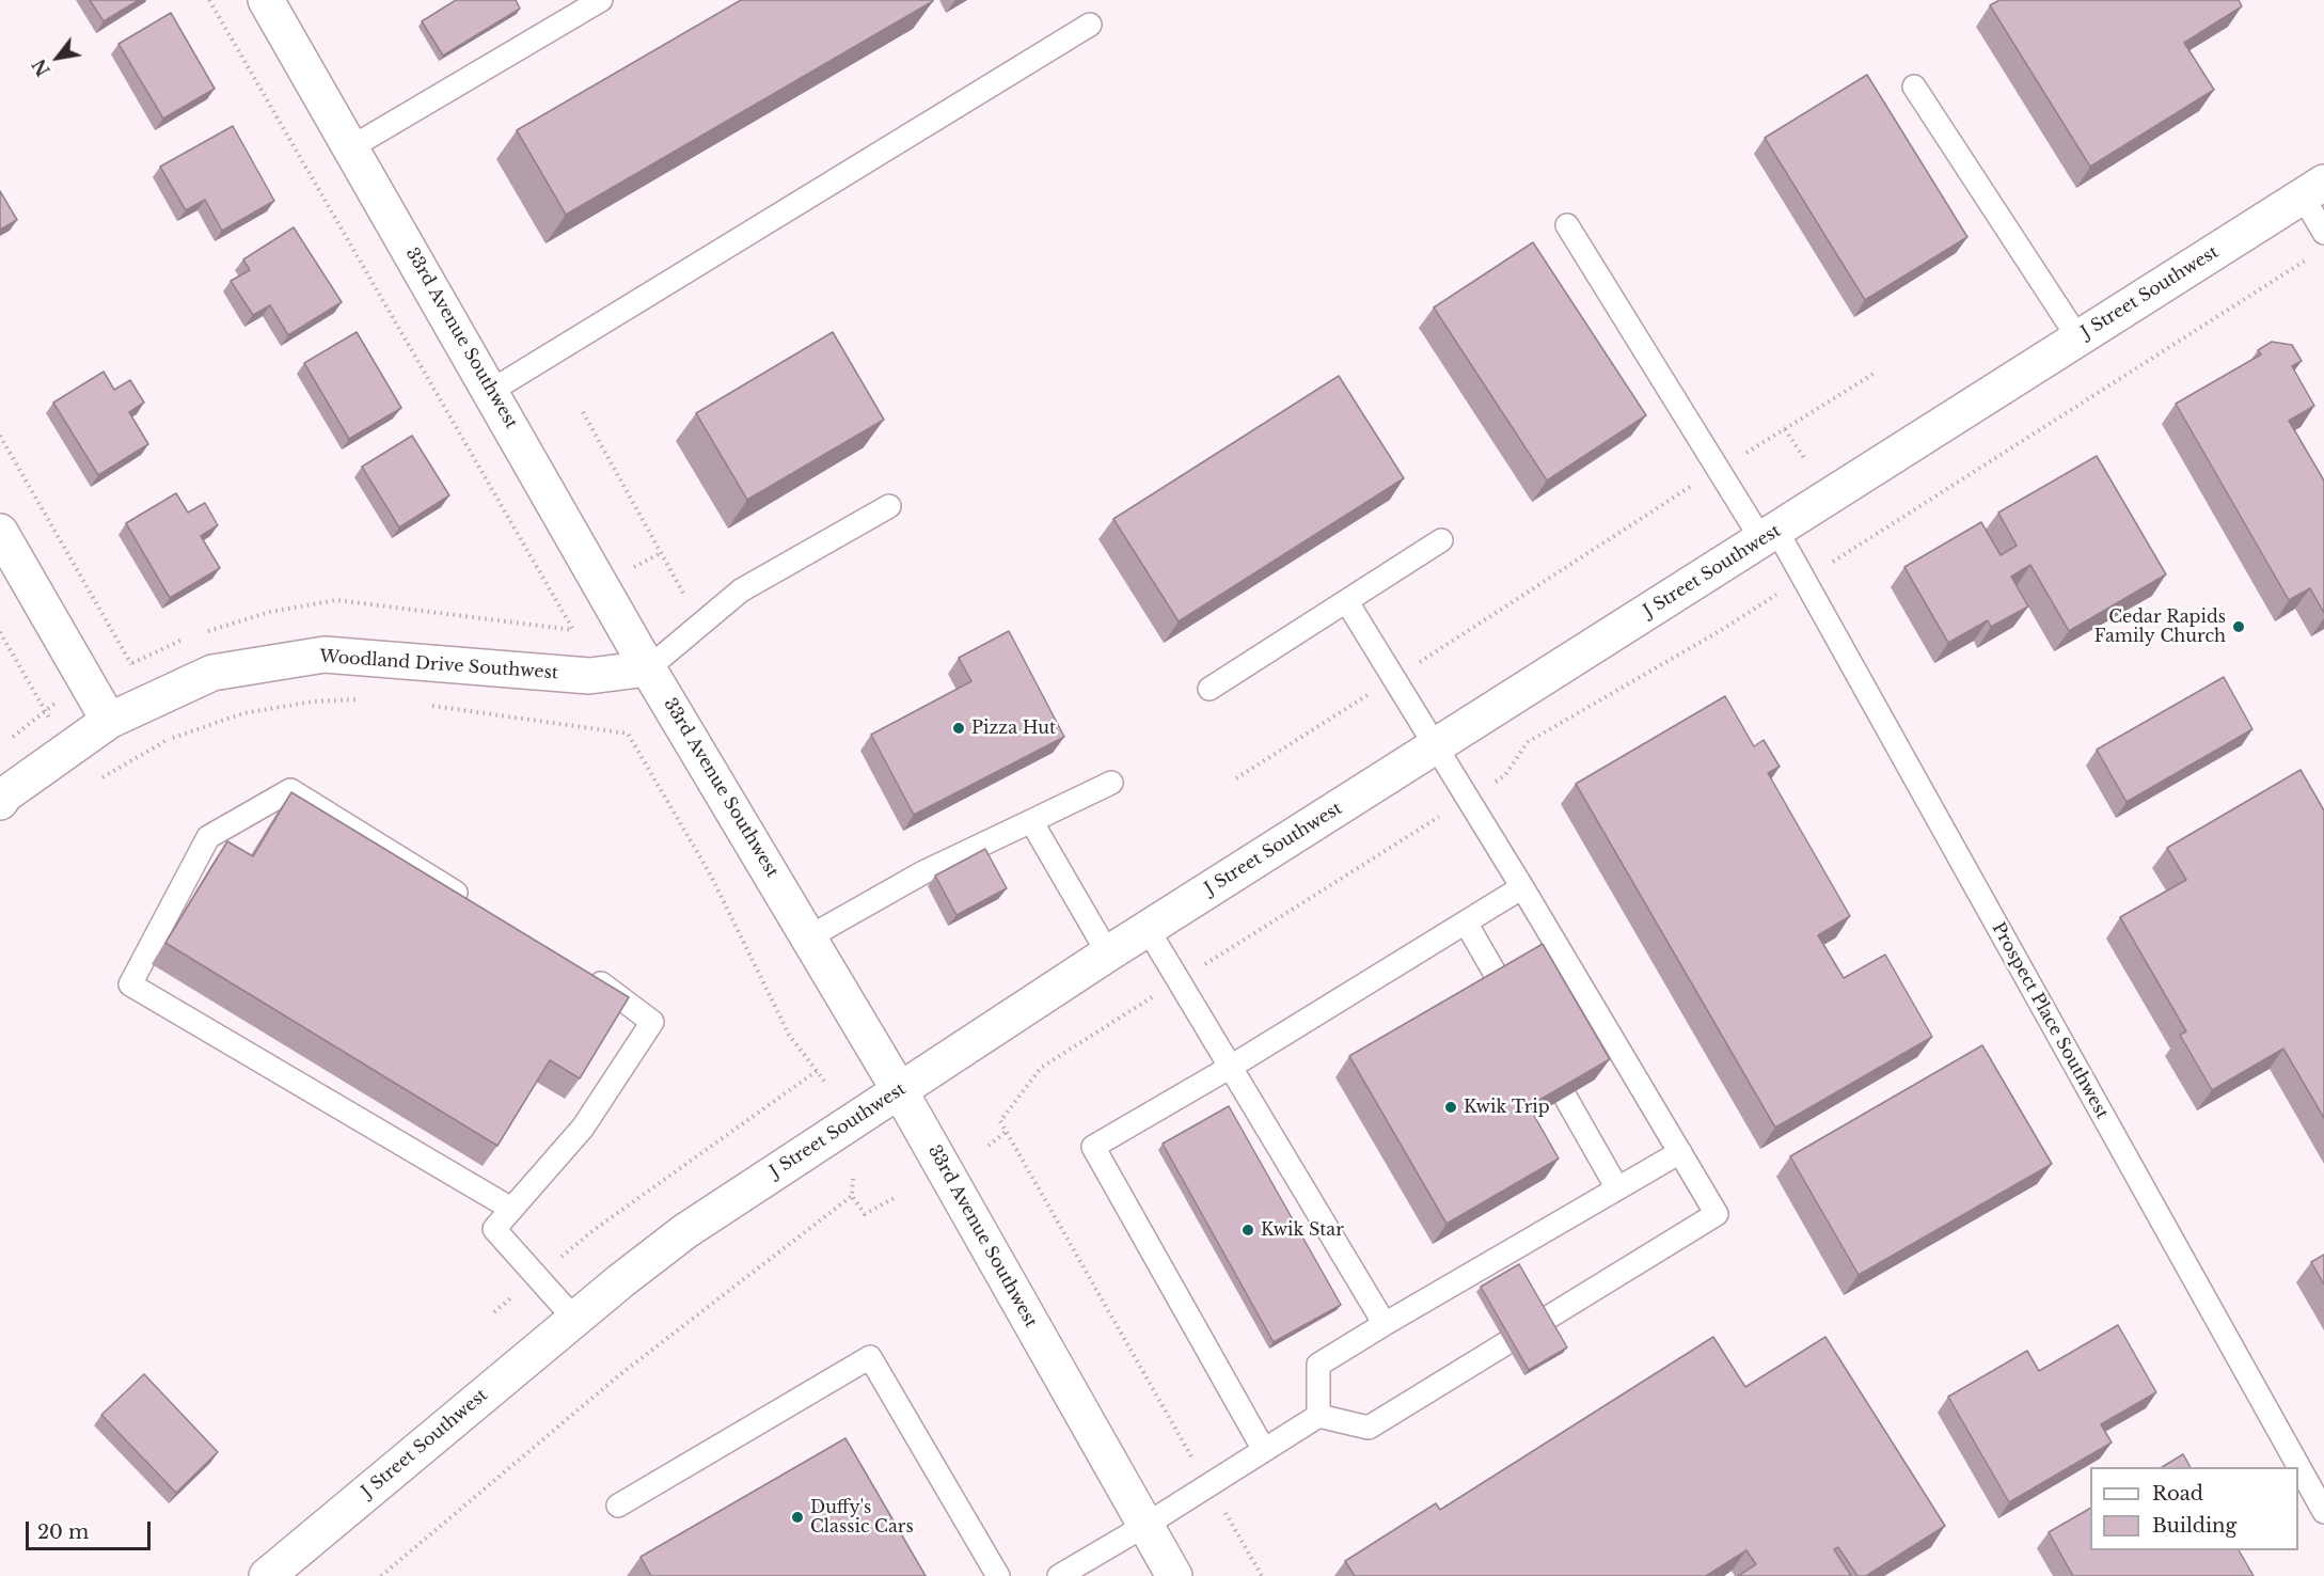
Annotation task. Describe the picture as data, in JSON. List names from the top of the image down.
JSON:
{
  "streets": {
    "street": ["J Street Southwest", "33rd Avenue Southwest", "Woodland Drive Southwest"],
    "lane": ["Prospect Place Southwest"]
  },
  "crossings": [
    ["J Street Southwest", "33rd Avenue Southwest"],
    ["J Street Southwest", "Prospect Place Southwest"],
    ["33rd Avenue Southwest", "Woodland Drive Southwest"]
  ],
  "places": [
    "Cedar Rapids Family Church",
    "Pizza Hut",
    "Kwik Trip",
    "Kwik Star",
    "Duffy's Classic Cars"
  ],
  "legend": ["Road", "Building"],
  "scale_bar": "20 m",
  "north": "bottom left"
}
